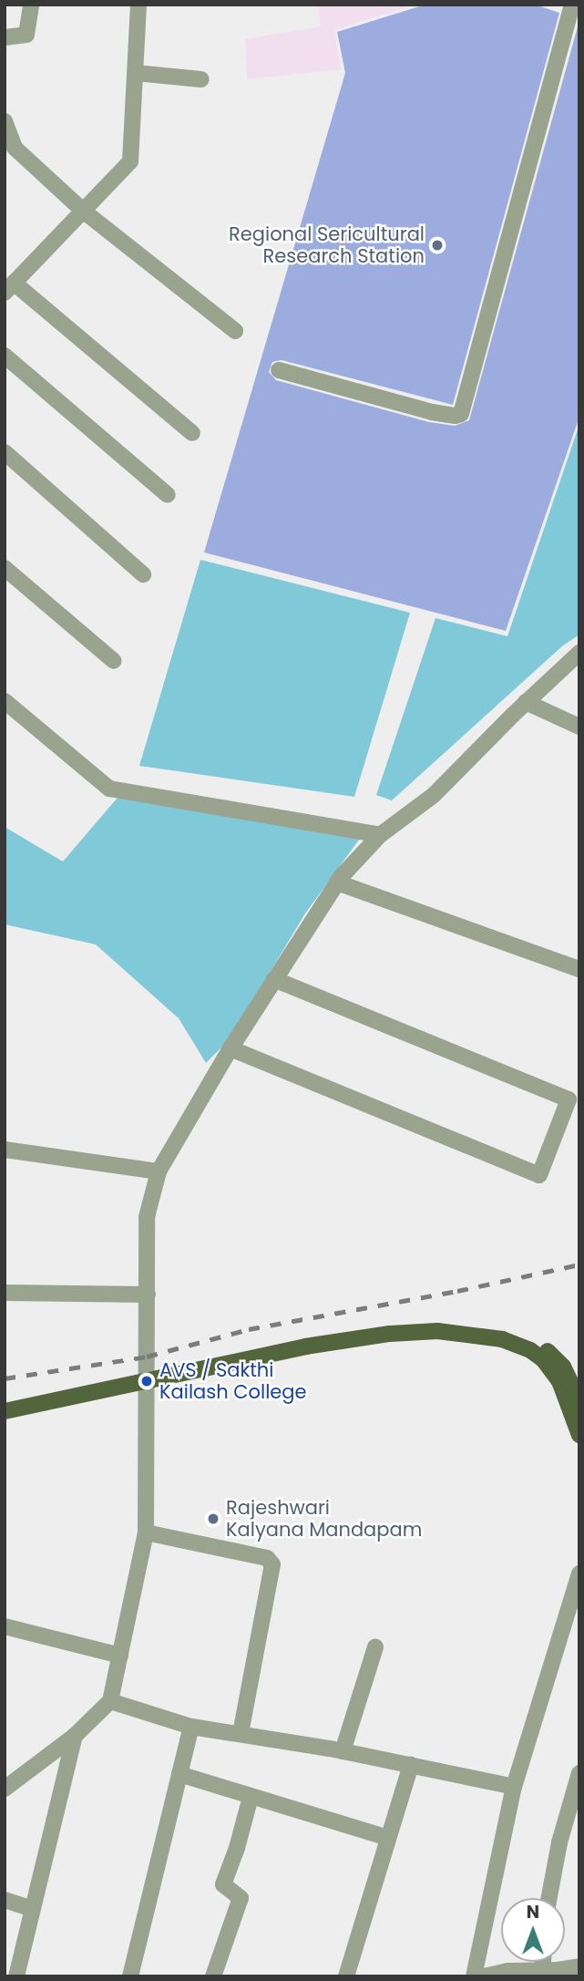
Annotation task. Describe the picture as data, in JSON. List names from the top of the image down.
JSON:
{
  "places": ["Regional Sericultural Research Station", "AVS / Sakthi Kailash College", "Rajeshwari Kalyana Mandapam"],
  "north": "top"
}
